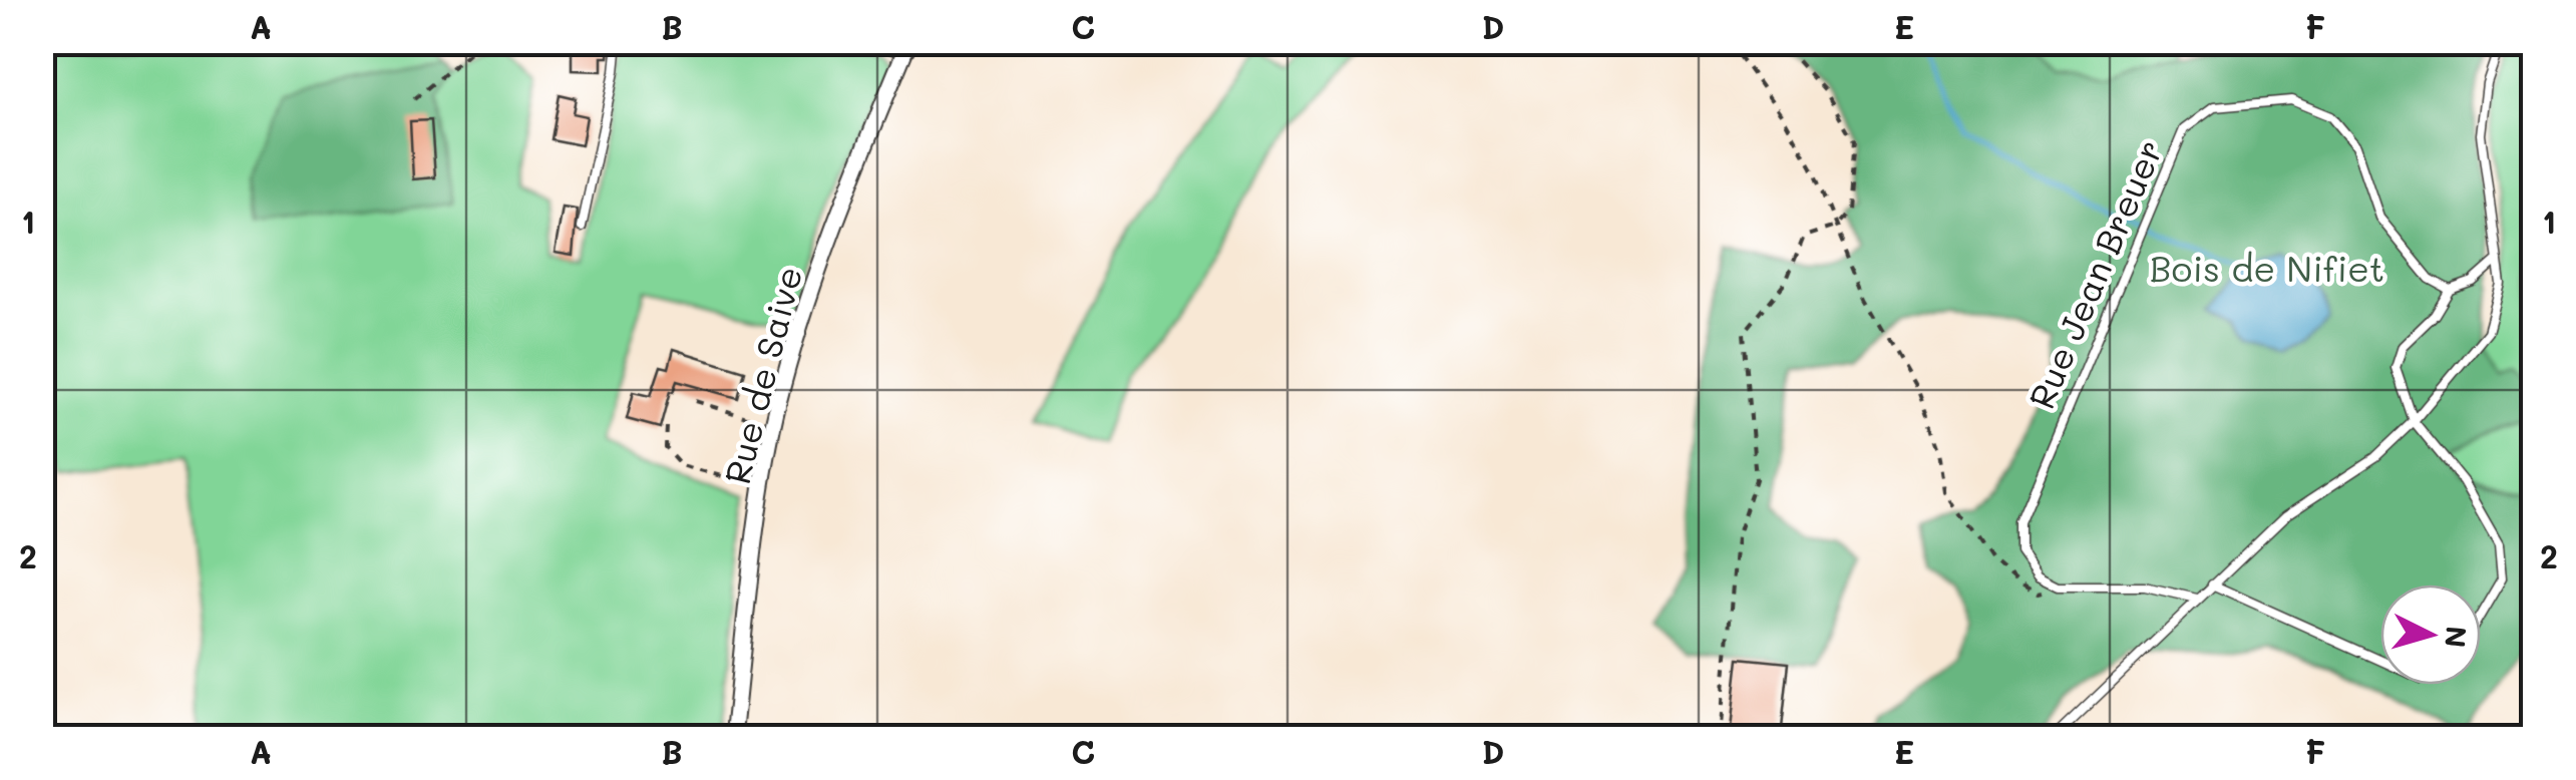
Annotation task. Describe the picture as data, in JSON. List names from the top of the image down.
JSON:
{
  "streets": {
    "street": ["Rue de Saive"],
    "lane": ["Rue Jean Breuer"]
  },
  "parks": ["Bois de Nifiet"],
  "north": "right",
  "grid": {
    "columns": [
      "A",
      "B",
      "C",
      "D",
      "E",
      "F"
    ],
    "rows": ["1", "2"]
  }
}
